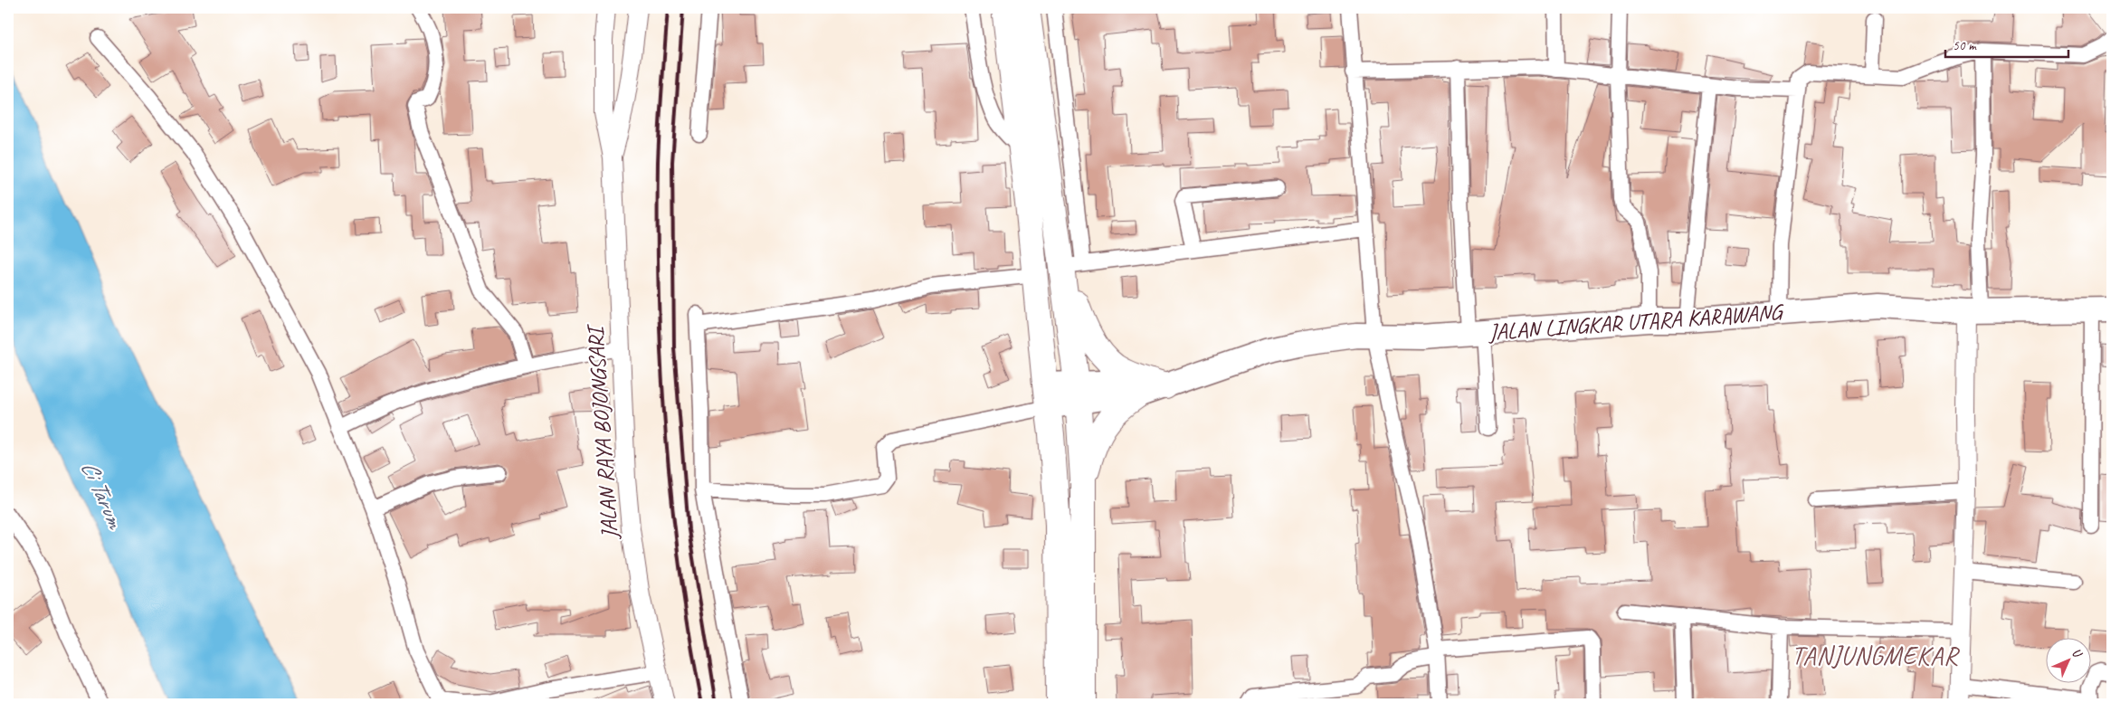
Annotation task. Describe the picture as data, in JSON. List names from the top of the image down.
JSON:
{
  "streets": {
    "main road": ["JALAN LINGKAR UTARA KARAWANG"],
    "street": ["JALAN RAYA BOJONGSARI"]
  },
  "districts": ["TANJUNGMEKAR"],
  "water": ["Ci Tarum"],
  "scale_bar": "50 m",
  "north": "top right"
}
